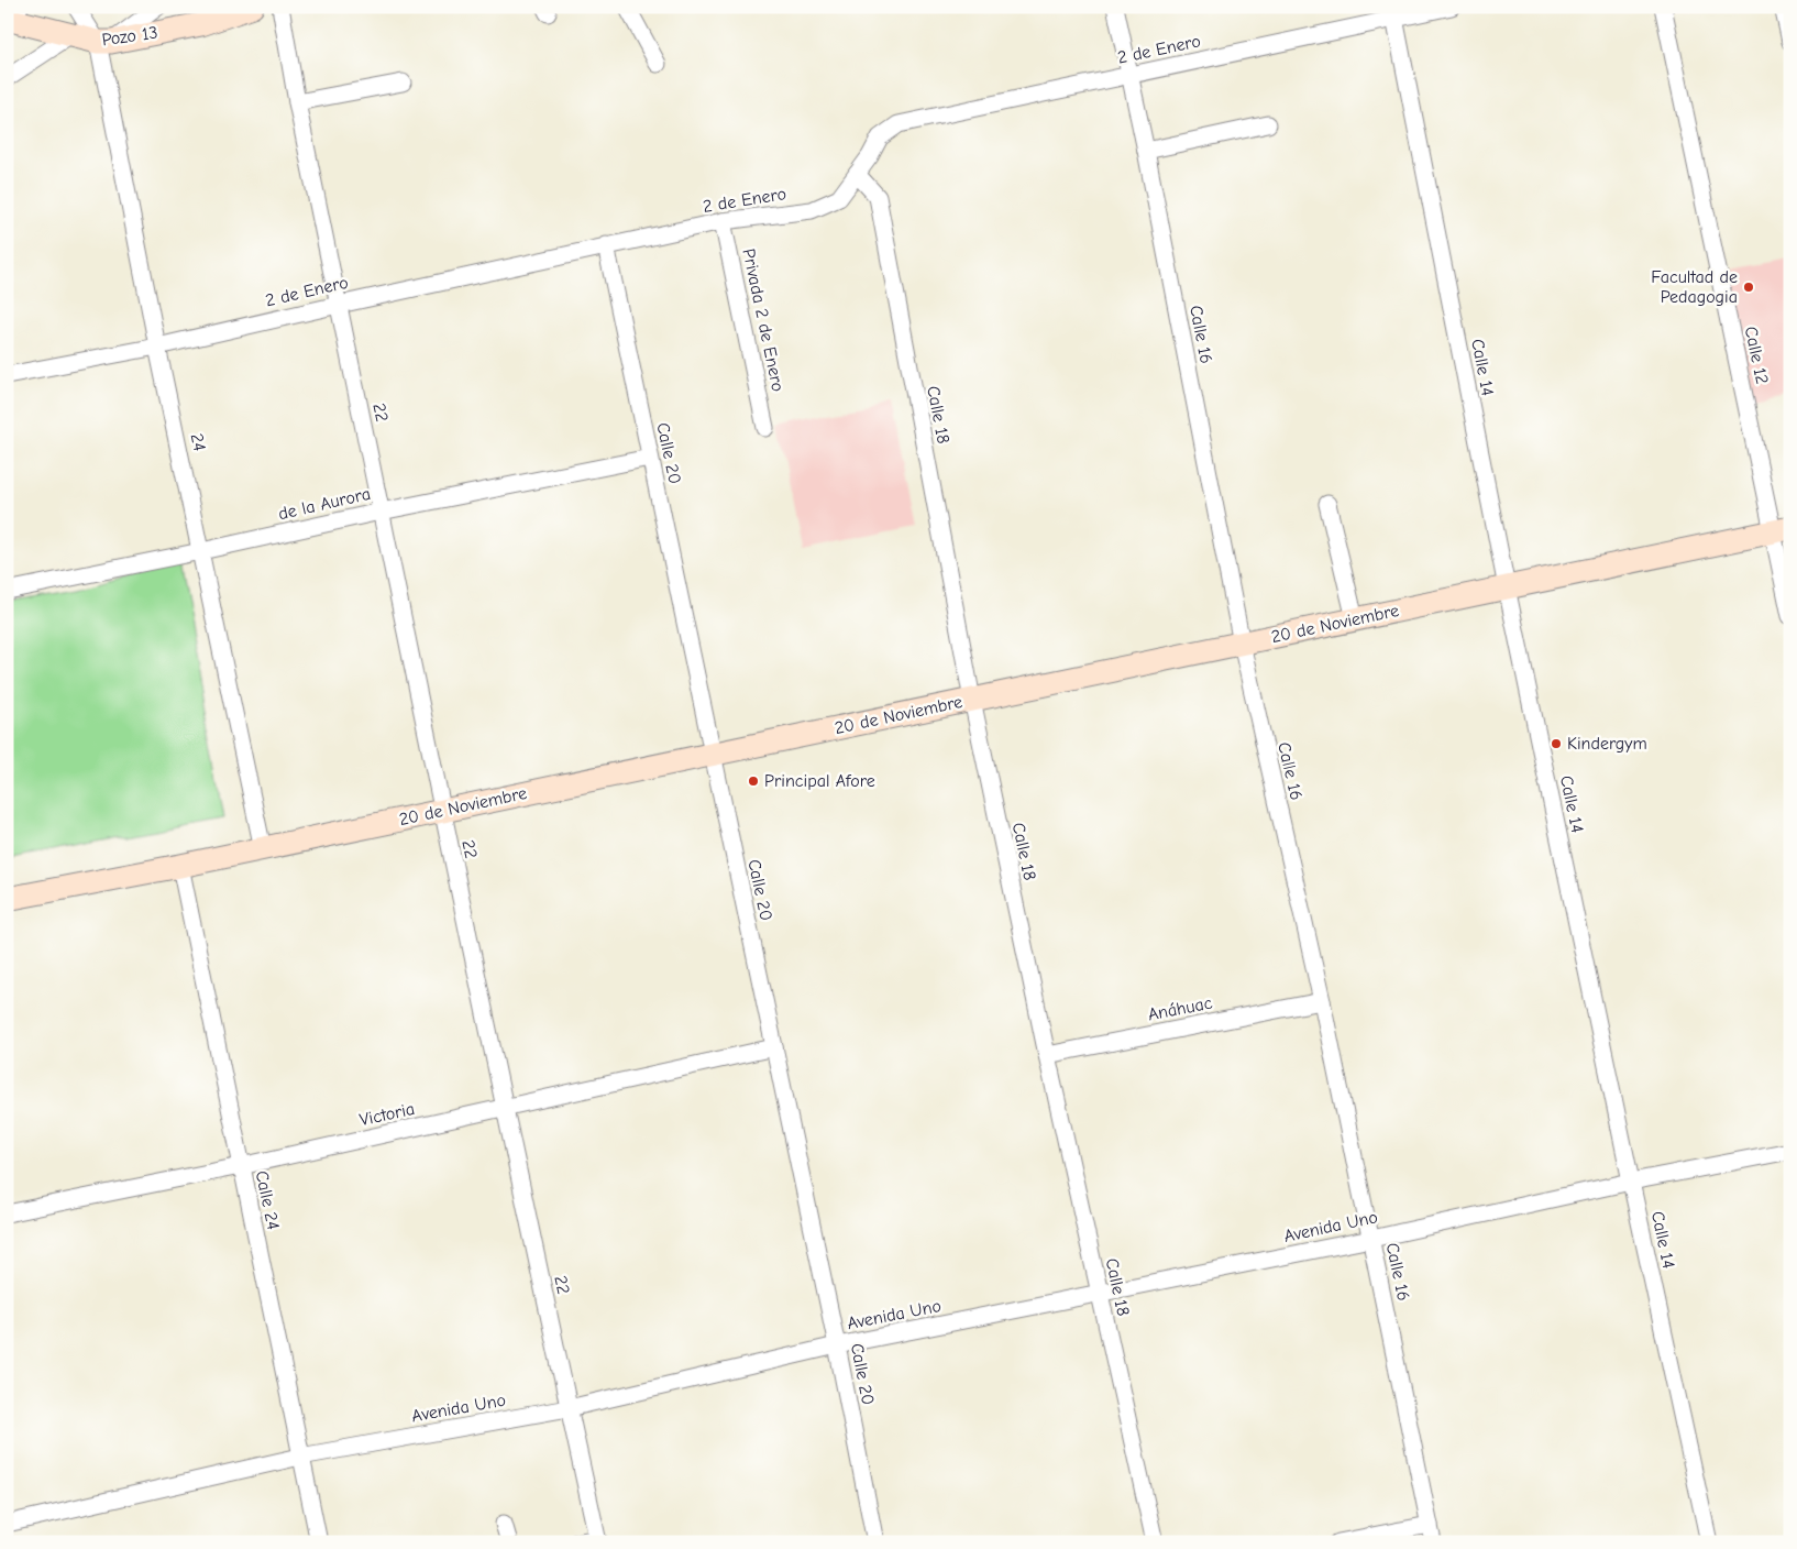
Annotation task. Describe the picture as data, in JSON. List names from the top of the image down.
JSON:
{
  "streets": {
    "main road": ["Pozo 13", "20 de Noviembre"],
    "street": [
      "2 de Enero",
      "Privada 2 de Enero",
      "Calle 16",
      "Calle 12",
      "Calle 14",
      "22",
      "Calle 18",
      "24",
      "Calle 20",
      "de la Aurora",
      "Anáhuac",
      "Victoria",
      "Calle 24",
      "Avenida Uno"
    ]
  },
  "crossings": [
    ["Pozo 13", "24"],
    ["2 de Enero", "Privada 2 de Enero"],
    ["2 de Enero", "Calle 16"],
    ["2 de Enero", "Calle 14"],
    ["2 de Enero", "22"],
    ["2 de Enero", "Calle 18"],
    ["2 de Enero", "24"],
    ["2 de Enero", "Calle 20"],
    ["Calle 16", "20 de Noviembre"],
    ["Calle 16", "Anáhuac"],
    ["Calle 16", "Avenida Uno"],
    ["Calle 12", "20 de Noviembre"],
    ["Calle 14", "20 de Noviembre"],
    ["Calle 14", "Avenida Uno"],
    ["22", "de la Aurora"],
    ["22", "20 de Noviembre"],
    ["22", "Victoria"],
    ["22", "Avenida Uno"],
    ["Calle 18", "20 de Noviembre"],
    ["Calle 18", "Anáhuac"],
    ["Calle 18", "Avenida Uno"],
    ["24", "de la Aurora"],
    ["24", "20 de Noviembre"],
    ["Calle 20", "de la Aurora"],
    ["Calle 20", "20 de Noviembre"],
    ["Calle 20", "Victoria"],
    ["Calle 20", "Avenida Uno"],
    ["20 de Noviembre", "Calle 24"],
    ["Victoria", "Calle 24"],
    ["Calle 24", "Avenida Uno"]
  ],
  "places": ["Facultad de Pedagogia", "Kindergym", "Principal Afore"]
}
